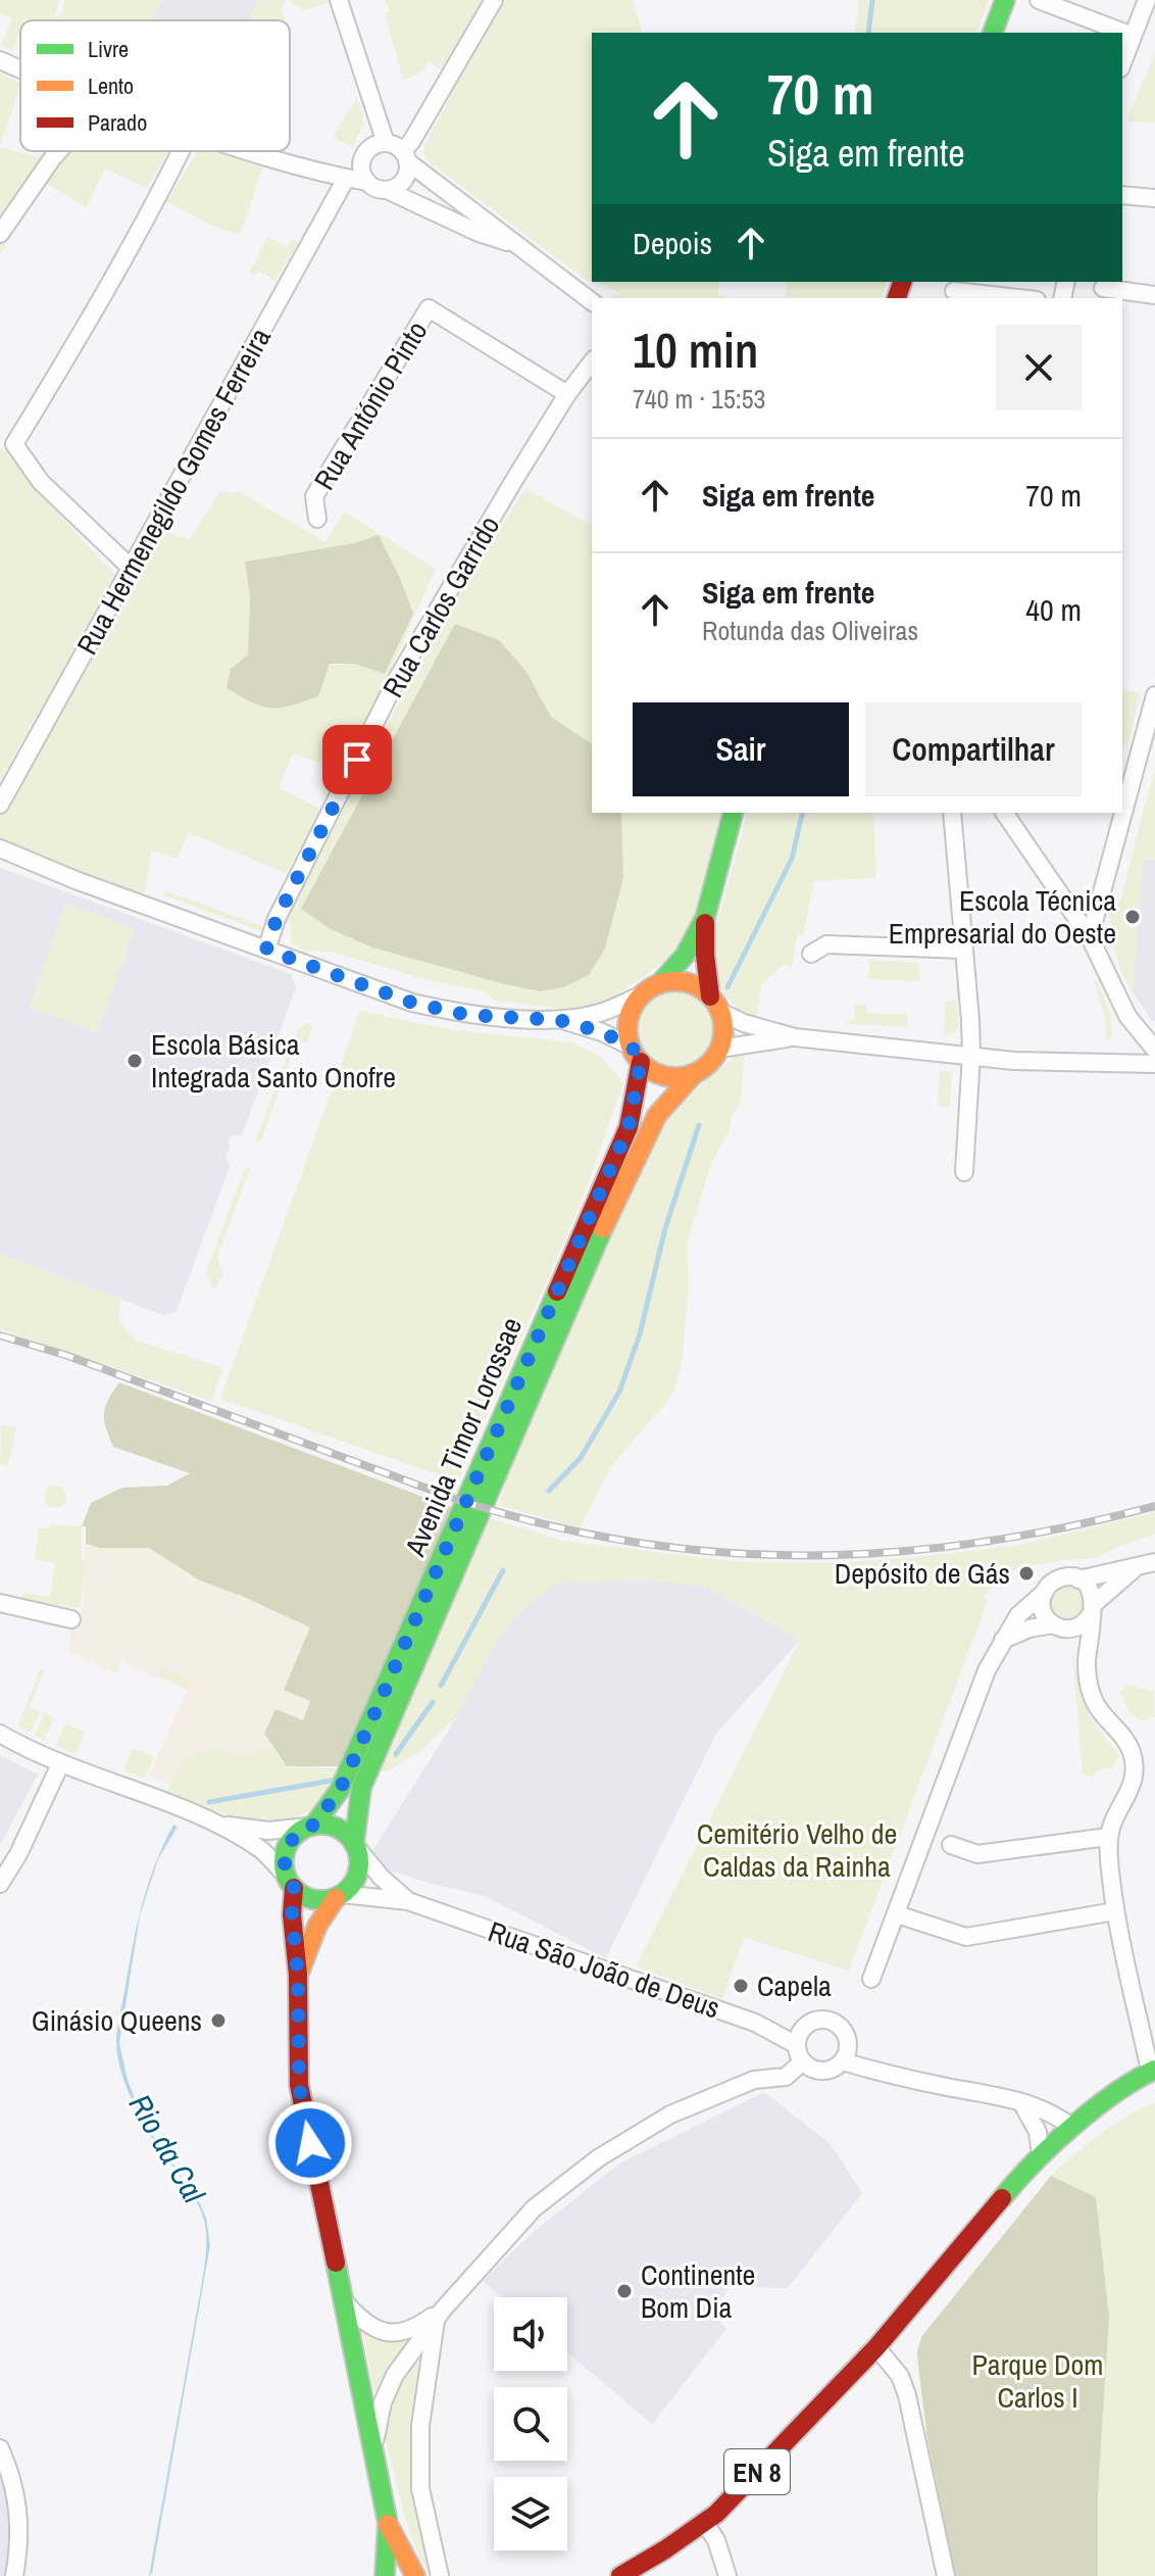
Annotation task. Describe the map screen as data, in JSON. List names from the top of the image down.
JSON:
{
  "streets": {
    "main road": ["Avenida Timor Lorossae", "EN 8"],
    "street": [
      "Rua António Pinto",
      "Rua Hermenegildo Gomes Ferreira",
      "Rua Carlos Garrido",
      "Rua São João de Deus"
    ]
  },
  "crossings": [
    ["Rua António Pinto", "Rua Carlos Garrido"]
  ],
  "water": ["Rio da Cal"],
  "parks": ["Cemitério Velho de Caldas da Rainha", "Parque Dom Carlos I"],
  "places": [
    "Escola Técnica Empresarial do Oeste",
    "Escola Básica Integrada Santo Onofre",
    "Depósito de Gás",
    "Capela",
    "Ginásio Queens",
    "Continente Bom Dia"
  ],
  "legend": ["Livre", "Lento", "Parado"],
  "page": {
    "turn": ["70 m", "Siga em frente"],
    "then": "Depois",
    "heading": ["10 min", "740 m · 15:53"],
    "list": [
      {
        "name": "Siga em frente",
        "value": "70 m"
      },
      {
        "name": "Siga em frente",
        "note": "Rotunda das Oliveiras",
        "value": "40 m"
      }
    ],
    "buttons": ["Sair", "Compartilhar"]
  }
}
